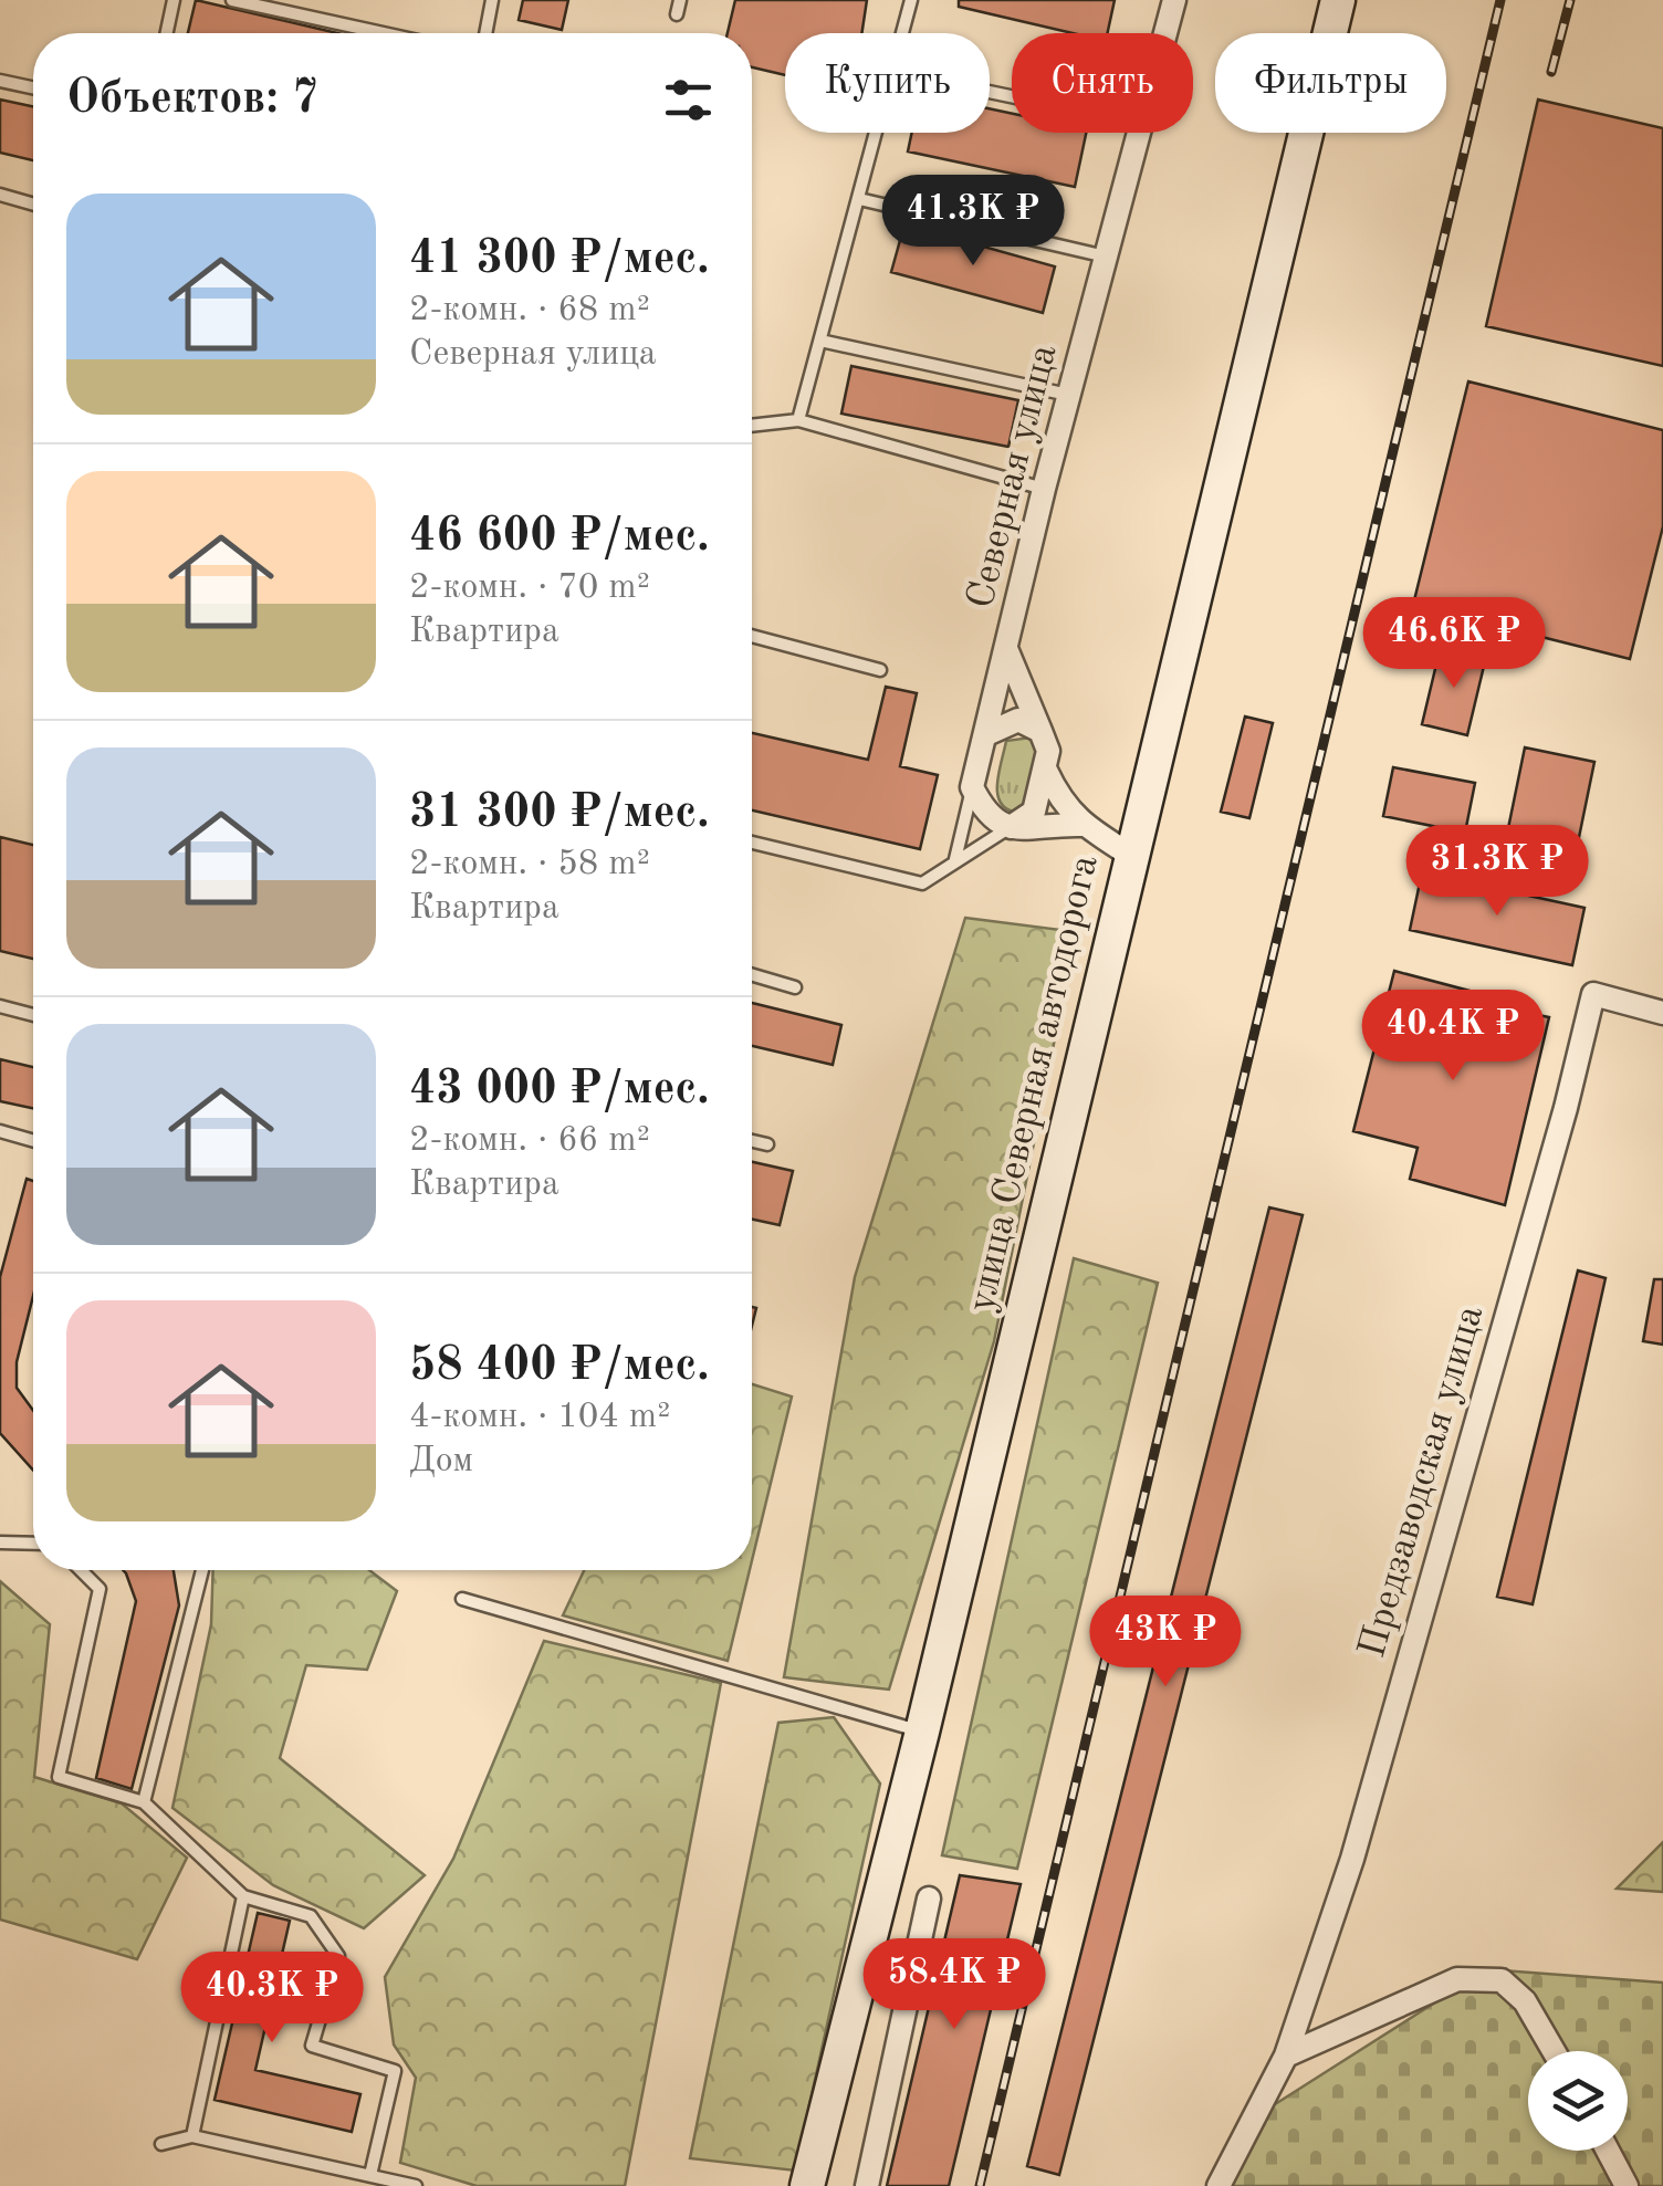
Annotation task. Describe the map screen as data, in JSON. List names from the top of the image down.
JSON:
{
  "streets": {
    "main road": ["улица Северная автодорога"],
    "street": ["Северная улица", "Предзаводская улица"]
  },
  "page": {
    "chip": ["Купить", "Снять", "Фильтры"],
    "heading": "Объектов: 7",
    "list": [
      {
        "name": "41 300 ₽/мес.",
        "note": "2-комн. · 68 m² · Северная улица"
      },
      {
        "name": "46 600 ₽/мес.",
        "note": "2-комн. · 70 m² · Квартира"
      },
      {
        "name": "31 300 ₽/мес.",
        "note": "2-комн. · 58 m² · Квартира"
      },
      {
        "name": "43 000 ₽/мес.",
        "note": "2-комн. · 66 m² · Квартира"
      },
      {
        "name": "58 400 ₽/мес.",
        "note": "4-комн. · 104 m² · Дом"
      }
    ],
    "price": [
      "41.3K ₽",
      "46.6K ₽",
      "31.3K ₽",
      "40.4K ₽",
      "43K ₽",
      "58.4K ₽",
      "40.3K ₽"
    ]
  }
}
